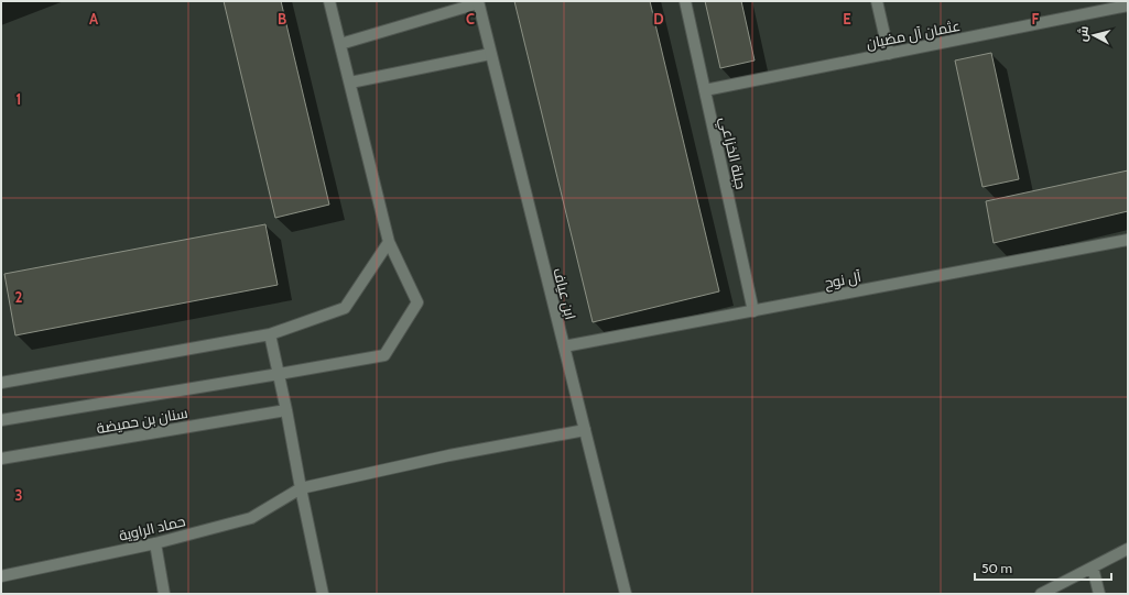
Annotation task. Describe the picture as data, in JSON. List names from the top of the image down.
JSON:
{
  "streets": {
    "street": [
      "عثمان آل مضيان",
      "جبلة الخزاعي",
      "آل نوح",
      "ابن عياف",
      "سنان بن حميضة",
      "حماد الراوية"
    ]
  },
  "crossings": [
    ["عثمان آل مضيان", "جبلة الخزاعي"],
    ["جبلة الخزاعي", "آل نوح"],
    ["آل نوح", "ابن عياف"],
    ["ابن عياف", "حماد الراوية"]
  ],
  "scale_bar": "50 m",
  "north": "left",
  "grid": {
    "columns": [
      "A",
      "B",
      "C",
      "D",
      "E",
      "F"
    ],
    "rows": ["1", "2", "3"]
  }
}
